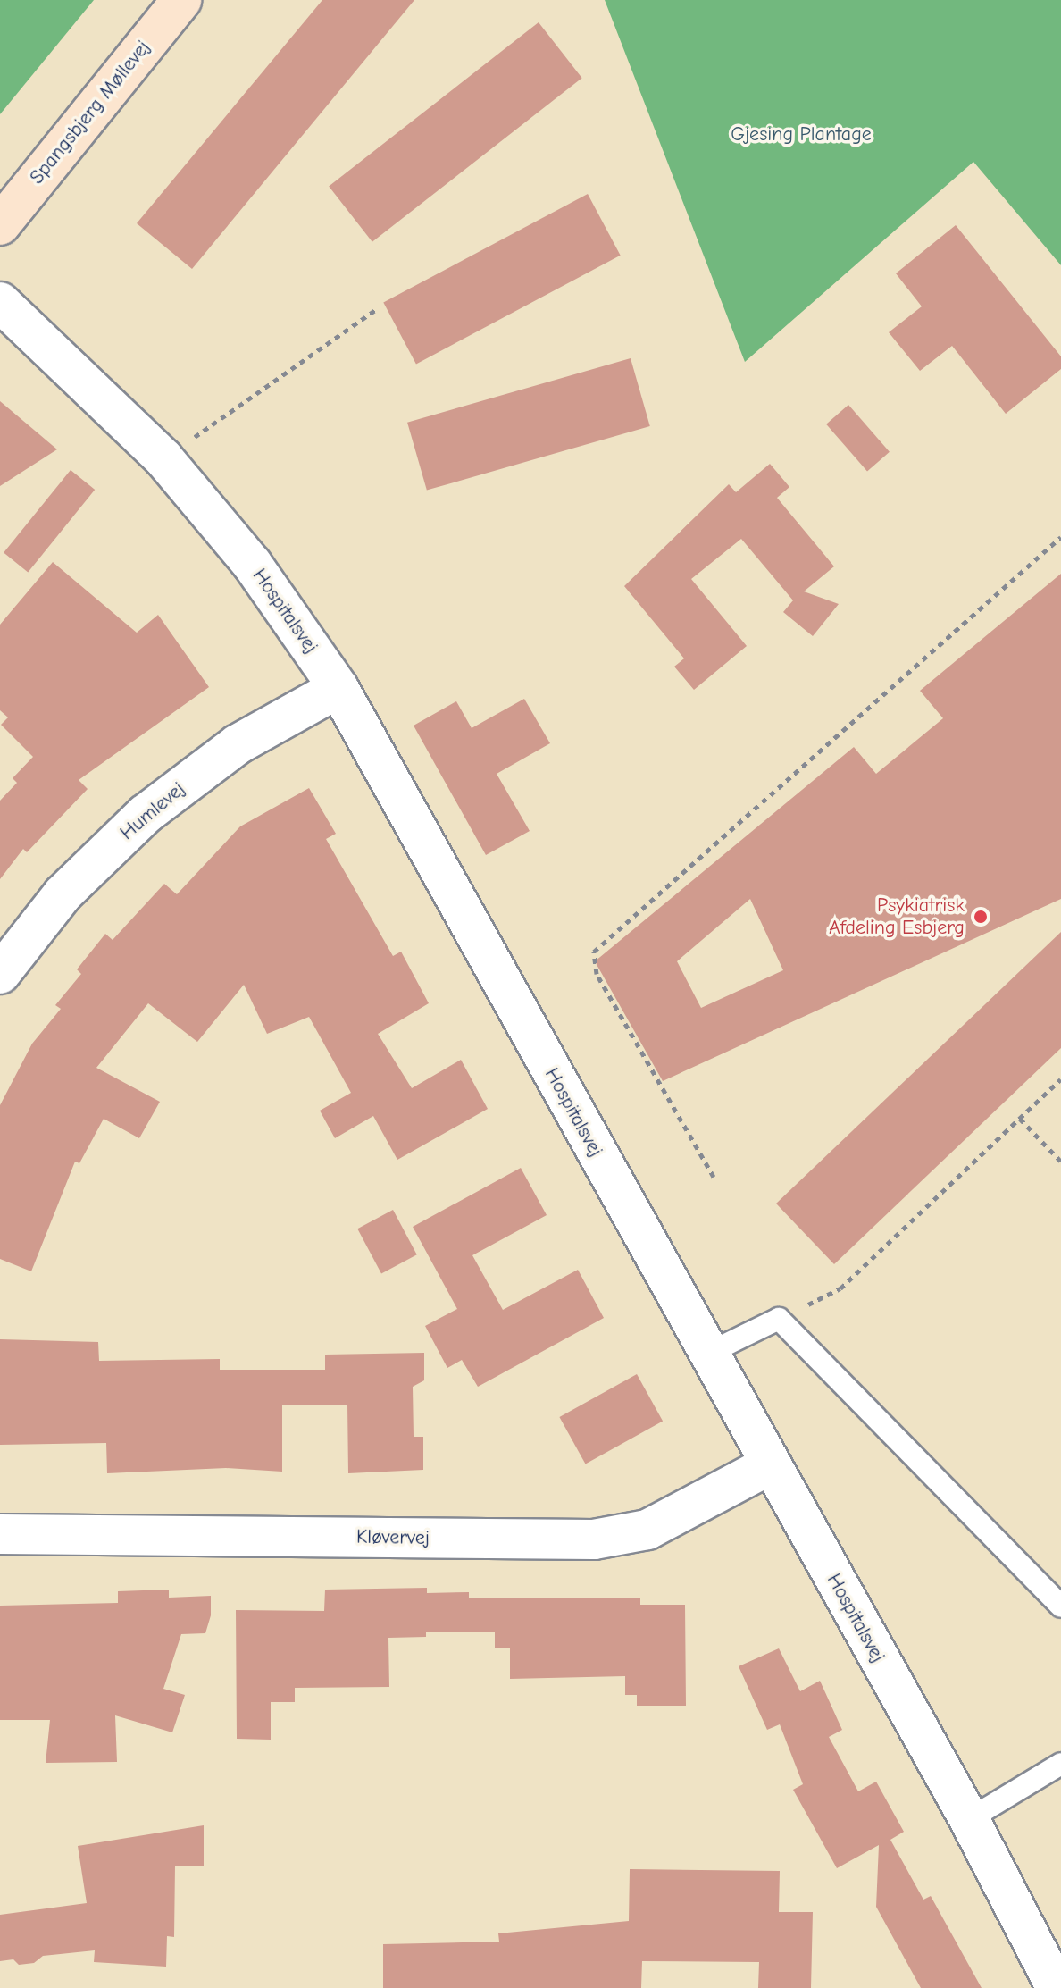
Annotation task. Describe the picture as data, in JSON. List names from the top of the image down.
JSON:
{
  "streets": {
    "street": [
      "Spangsbjerg Møllevej",
      "Hospitalsvej",
      "Humlevej",
      "Kløvervej"
    ]
  },
  "crossings": [
    ["Hospitalsvej", "Humlevej"],
    ["Hospitalsvej", "Kløvervej"]
  ],
  "parks": ["Gjesing Plantage"],
  "places": ["Psykiatrisk Afdeling Esbjerg"]
}
